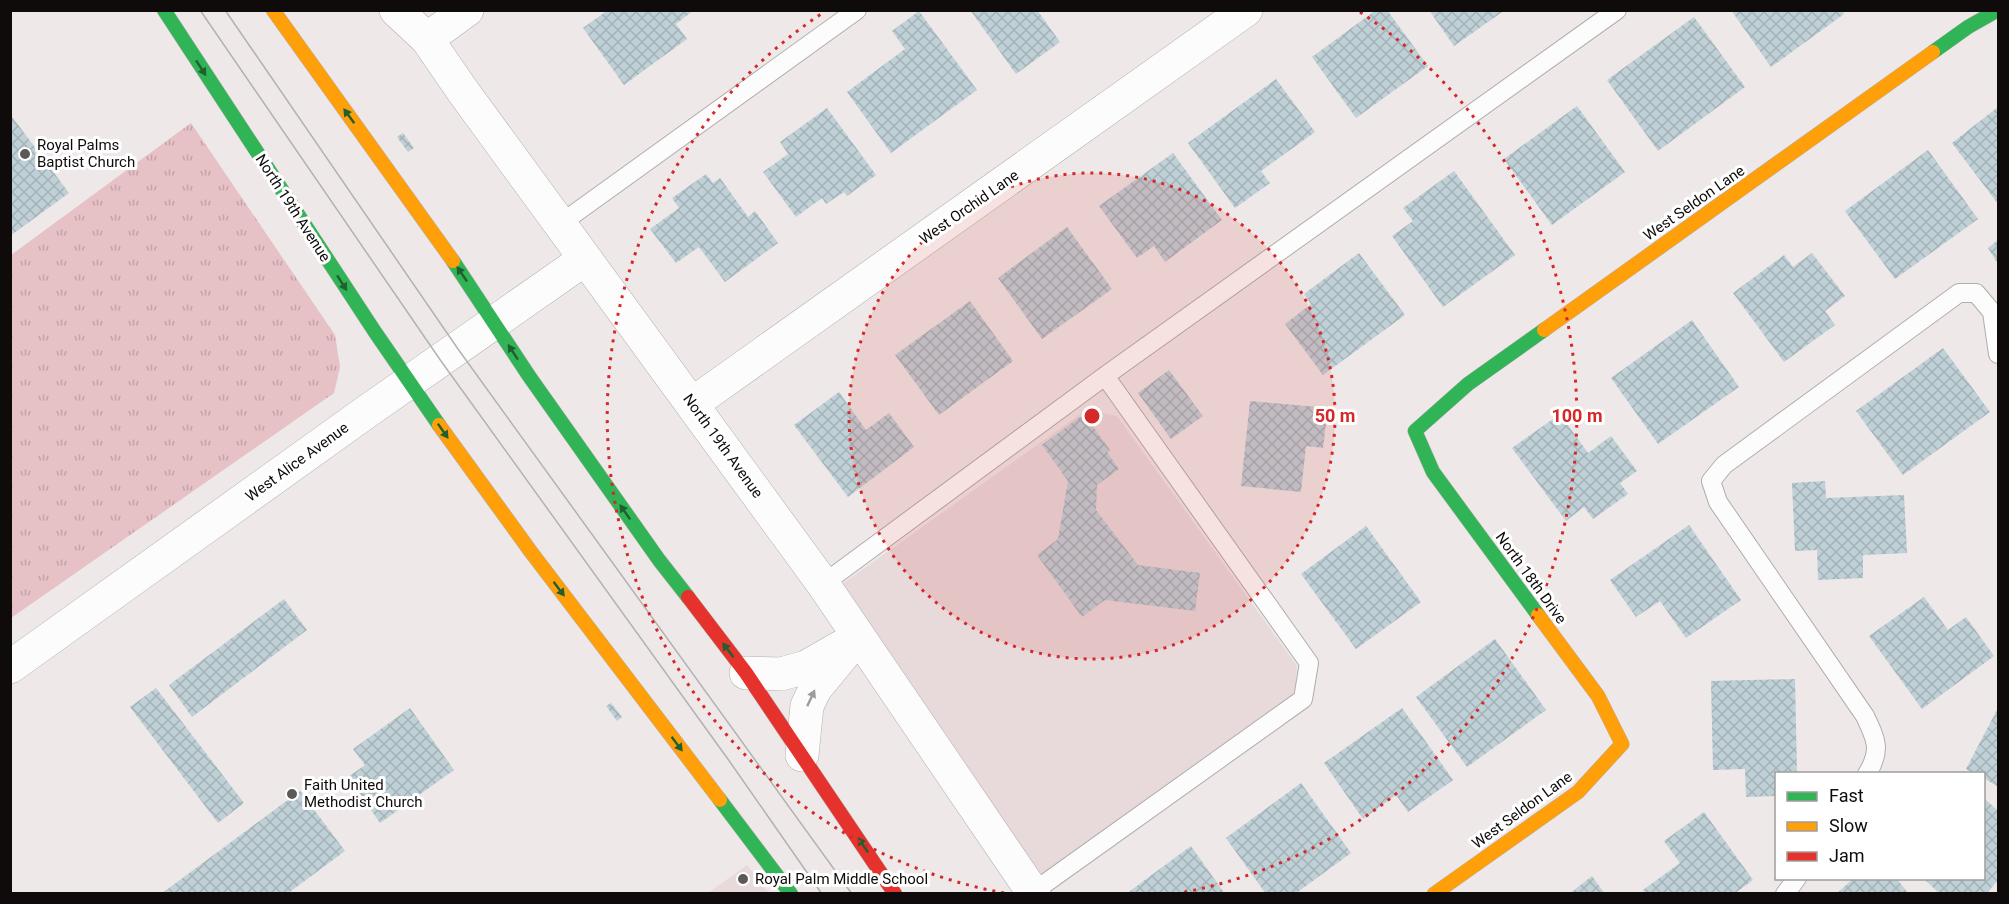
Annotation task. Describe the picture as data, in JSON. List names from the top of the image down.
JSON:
{
  "streets": {
    "main road": ["West Seldon Lane", "North 19th Avenue", "North 18th Drive"],
    "street": ["West Orchid Lane", "West Alice Avenue"]
  },
  "crossings": [
    ["West Seldon Lane", "North 18th Drive"],
    ["West Orchid Lane", "North 19th Avenue"],
    ["North 19th Avenue", "West Alice Avenue"]
  ],
  "places": ["Royal Palms Baptist Church", "Faith United Methodist Church", "Royal Palm Middle School"],
  "legend": ["Fast", "Slow", "Jam"],
  "rings": ["50 m", "100 m"]
}
